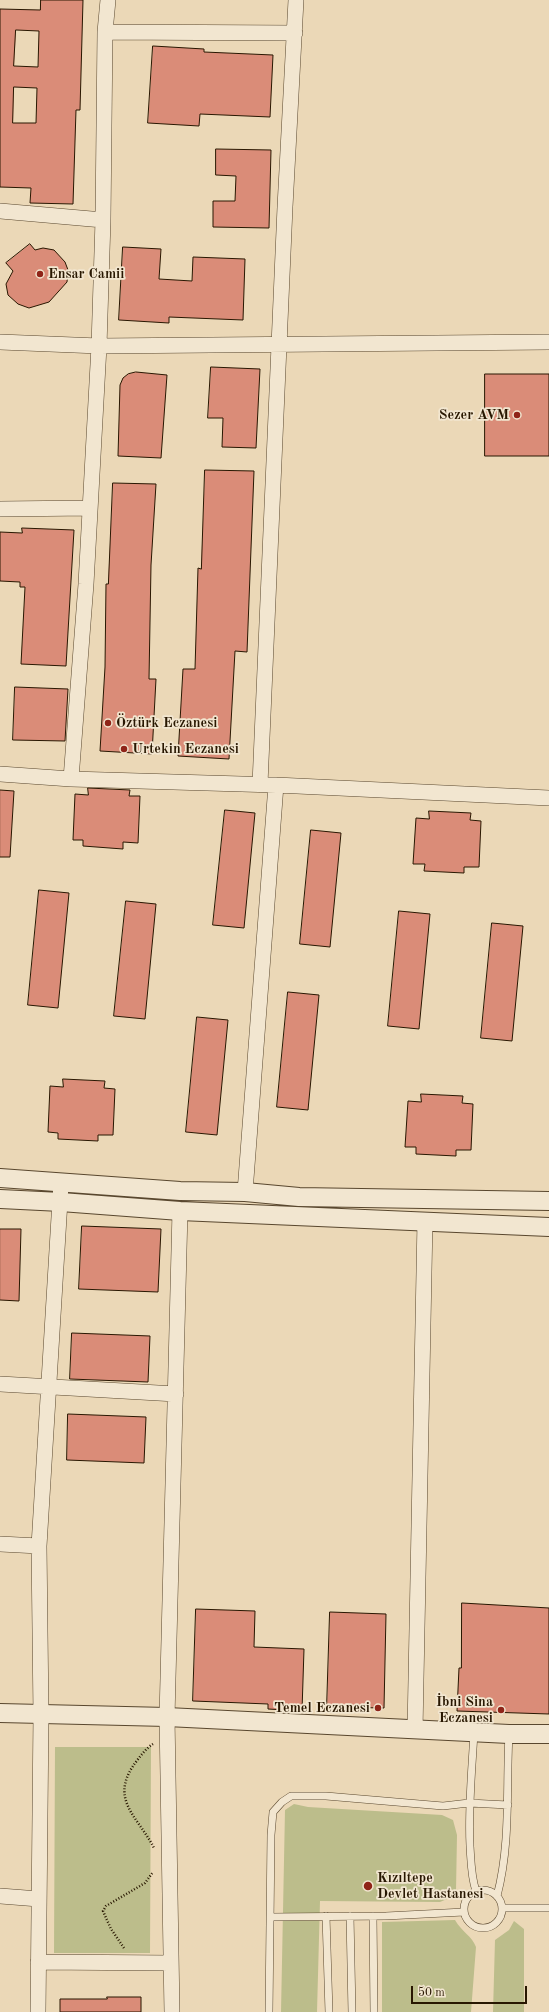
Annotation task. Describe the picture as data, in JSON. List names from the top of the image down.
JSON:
{
  "places": [
    "Ensar Camii",
    "Sezer AVM",
    "Öztürk Eczanesi",
    "Urtekin Eczanesi",
    "Temel Eczanesi",
    "İbni Sina Eczanesi",
    "Kızıltepe Devlet Hastanesi"
  ],
  "scale_bar": "50 m"
}
